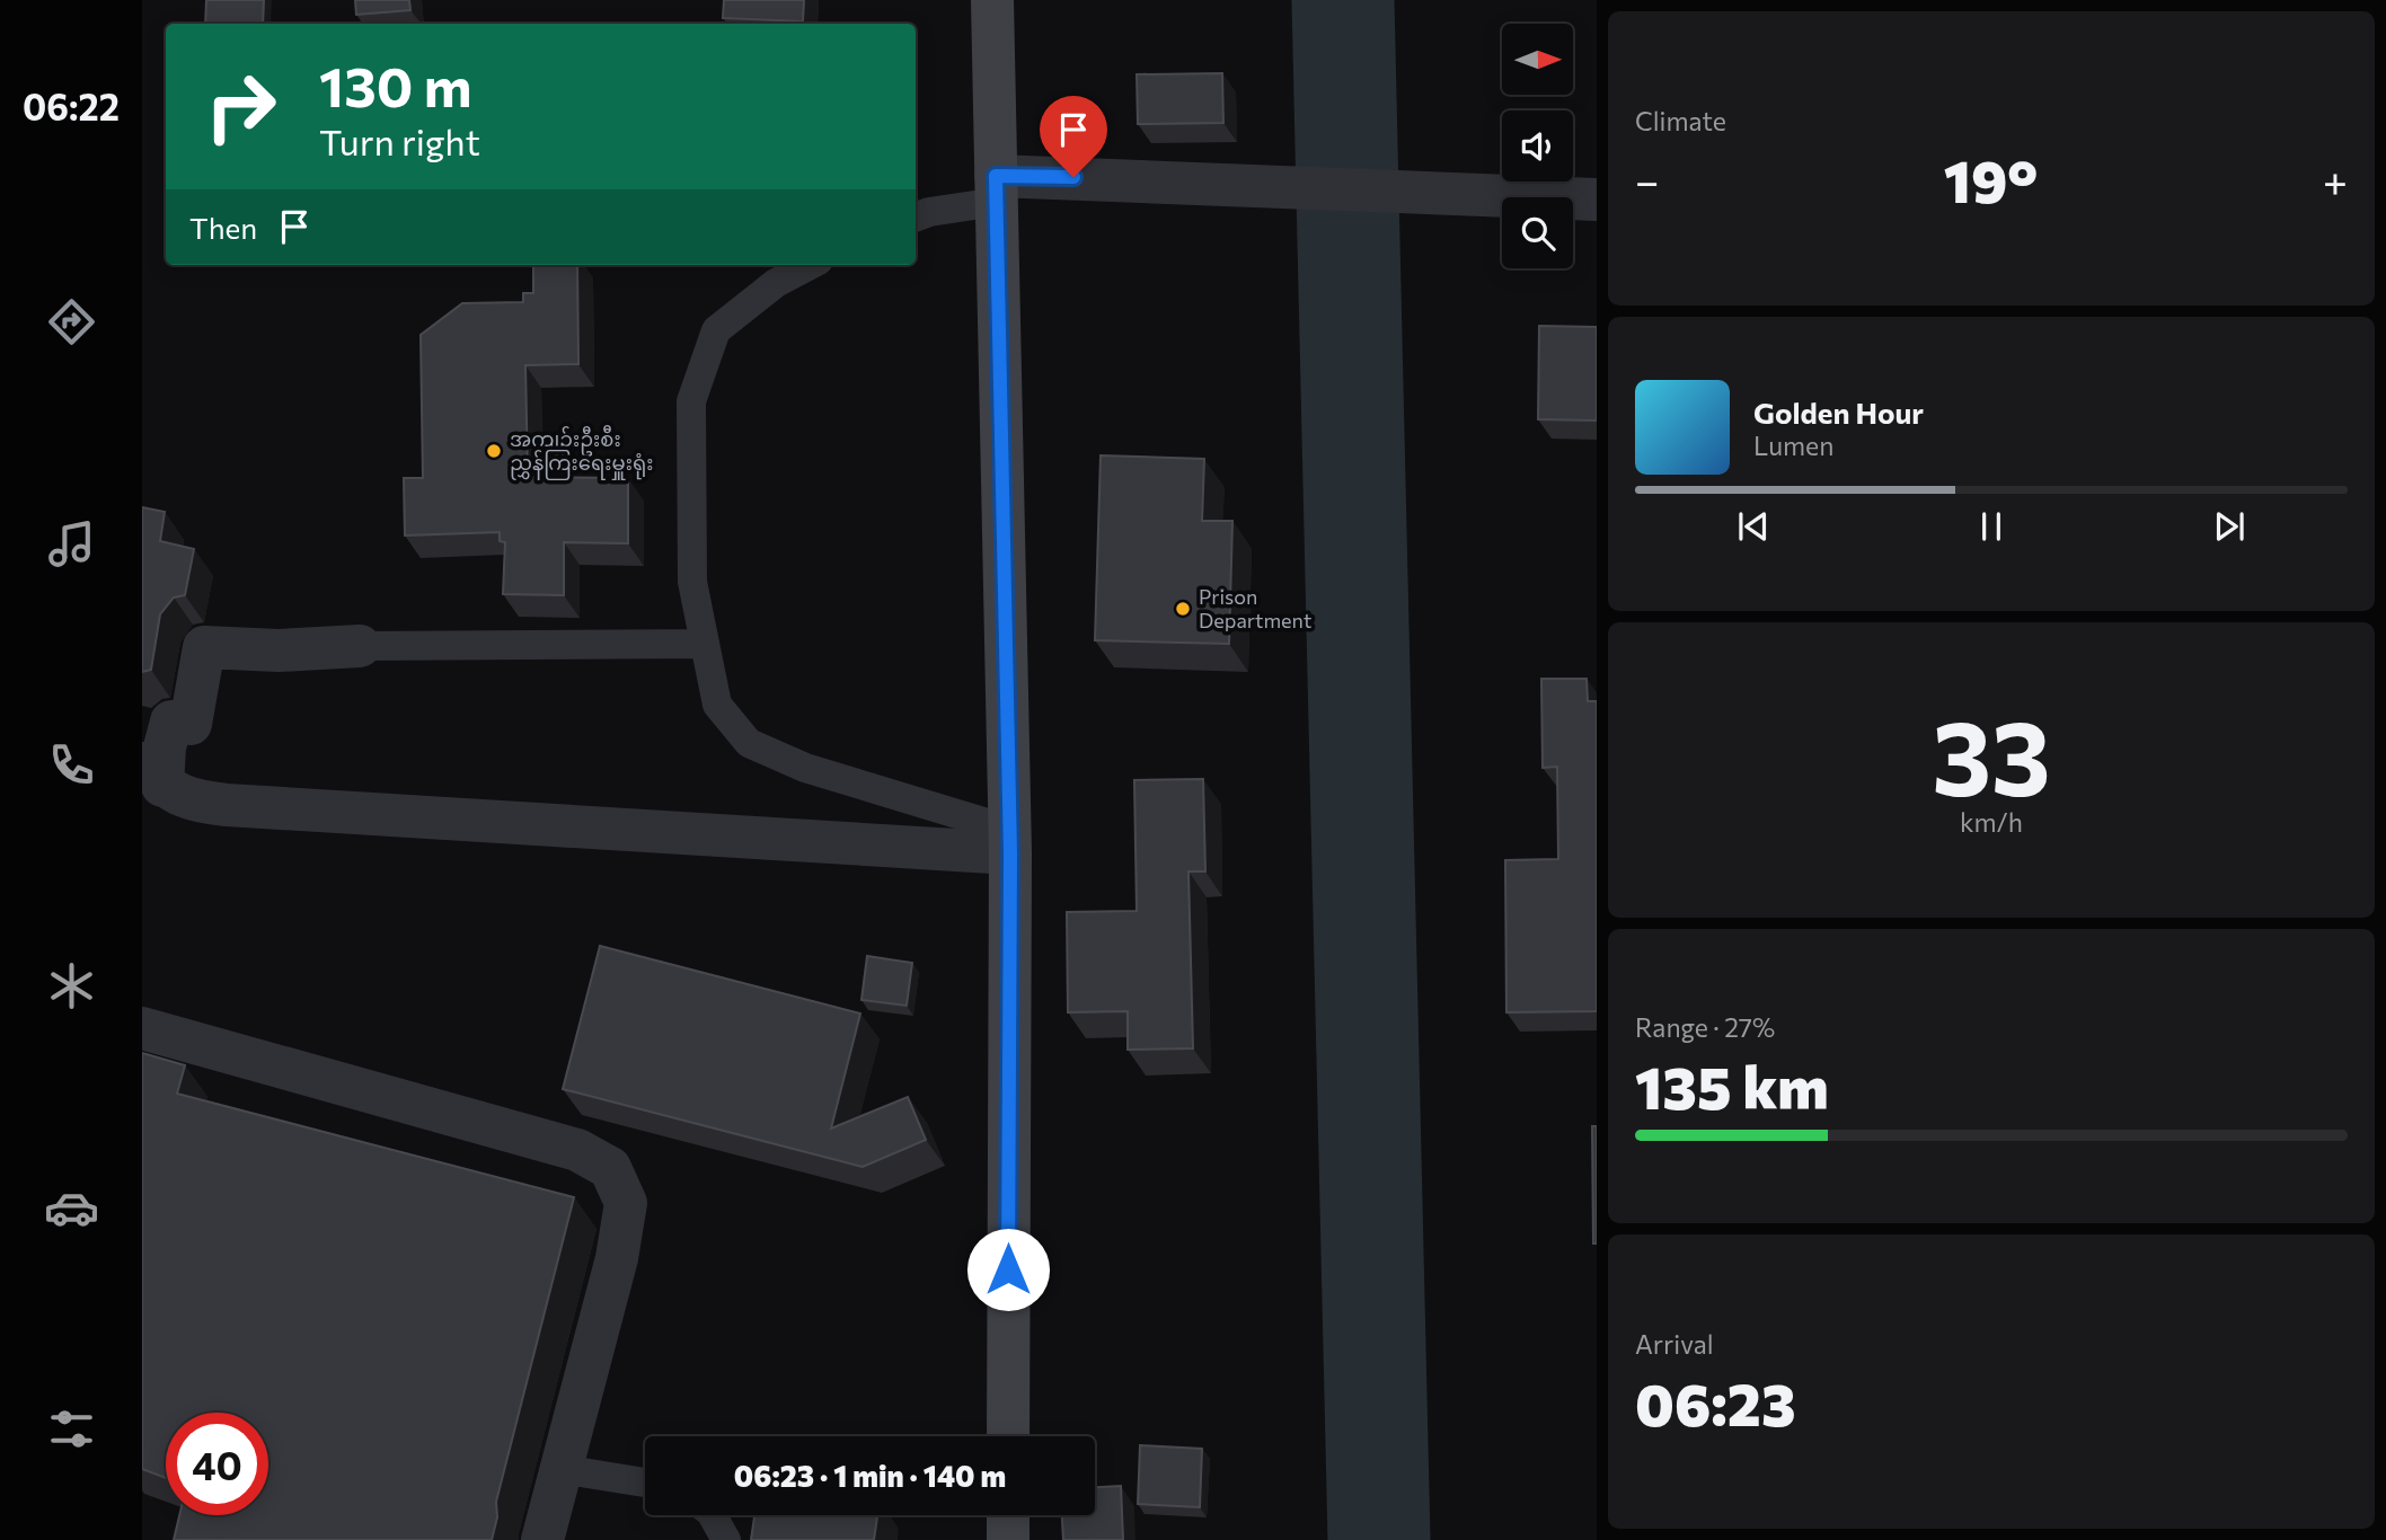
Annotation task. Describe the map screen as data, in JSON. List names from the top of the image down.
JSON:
{
  "places": ["အကျဉ်းဦးစီး ညွှန်ကြးရေးမှူးရုံး", "Prison Department"],
  "north": "right",
  "page": {
    "tabs": "06:22",
    "tile": [
      "Climate",
      ["33", "km/h"],
      ["Range · 27%", "135 km"],
      ["Arrival", "06:23"]
    ],
    "turn": ["130 m", "Turn right"],
    "heat": ["−", "19°", "+"],
    "then": "Then",
    "song": ["Golden Hour", "Lumen"],
    "limit": "40",
    "trip": "06:23 · 1 min · 140 m"
  }
}
